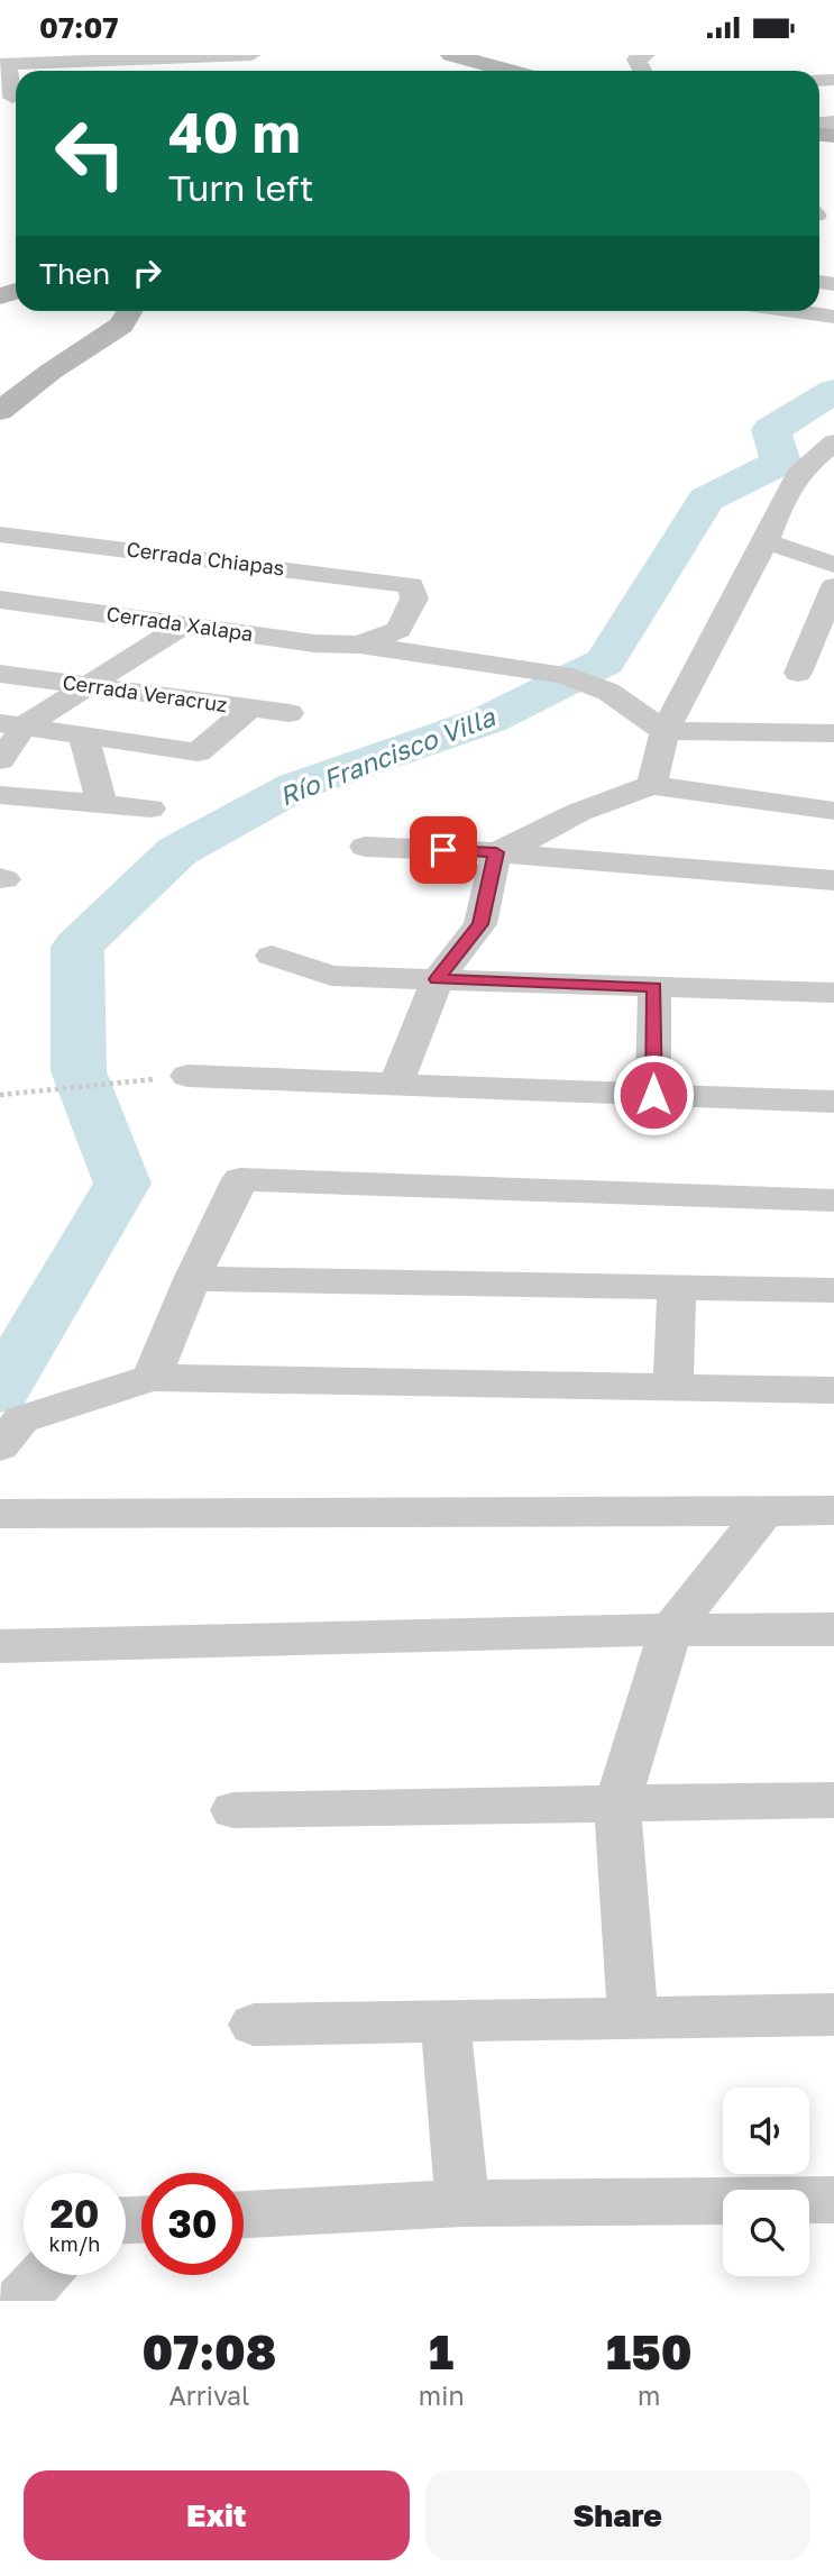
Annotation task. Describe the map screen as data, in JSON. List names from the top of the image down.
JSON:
{
  "streets": {
    "street": ["Cerrada Chiapas", "Cerrada Xalapa", "Cerrada Veracruz"]
  },
  "crossings": [
    ["Cerrada Chiapas", "Cerrada Xalapa"]
  ],
  "water": ["Río Francisco Villa"],
  "page": {
    "status": "07:07",
    "turn": ["40 m", "Turn left"],
    "then": "Then",
    "speed": "20 km/h",
    "limit": "30",
    "eta": [
      "07:08",
      "Arrival",
      "1",
      "min",
      "150",
      "m"
    ],
    "buttons": ["Exit", "Share"]
  }
}
